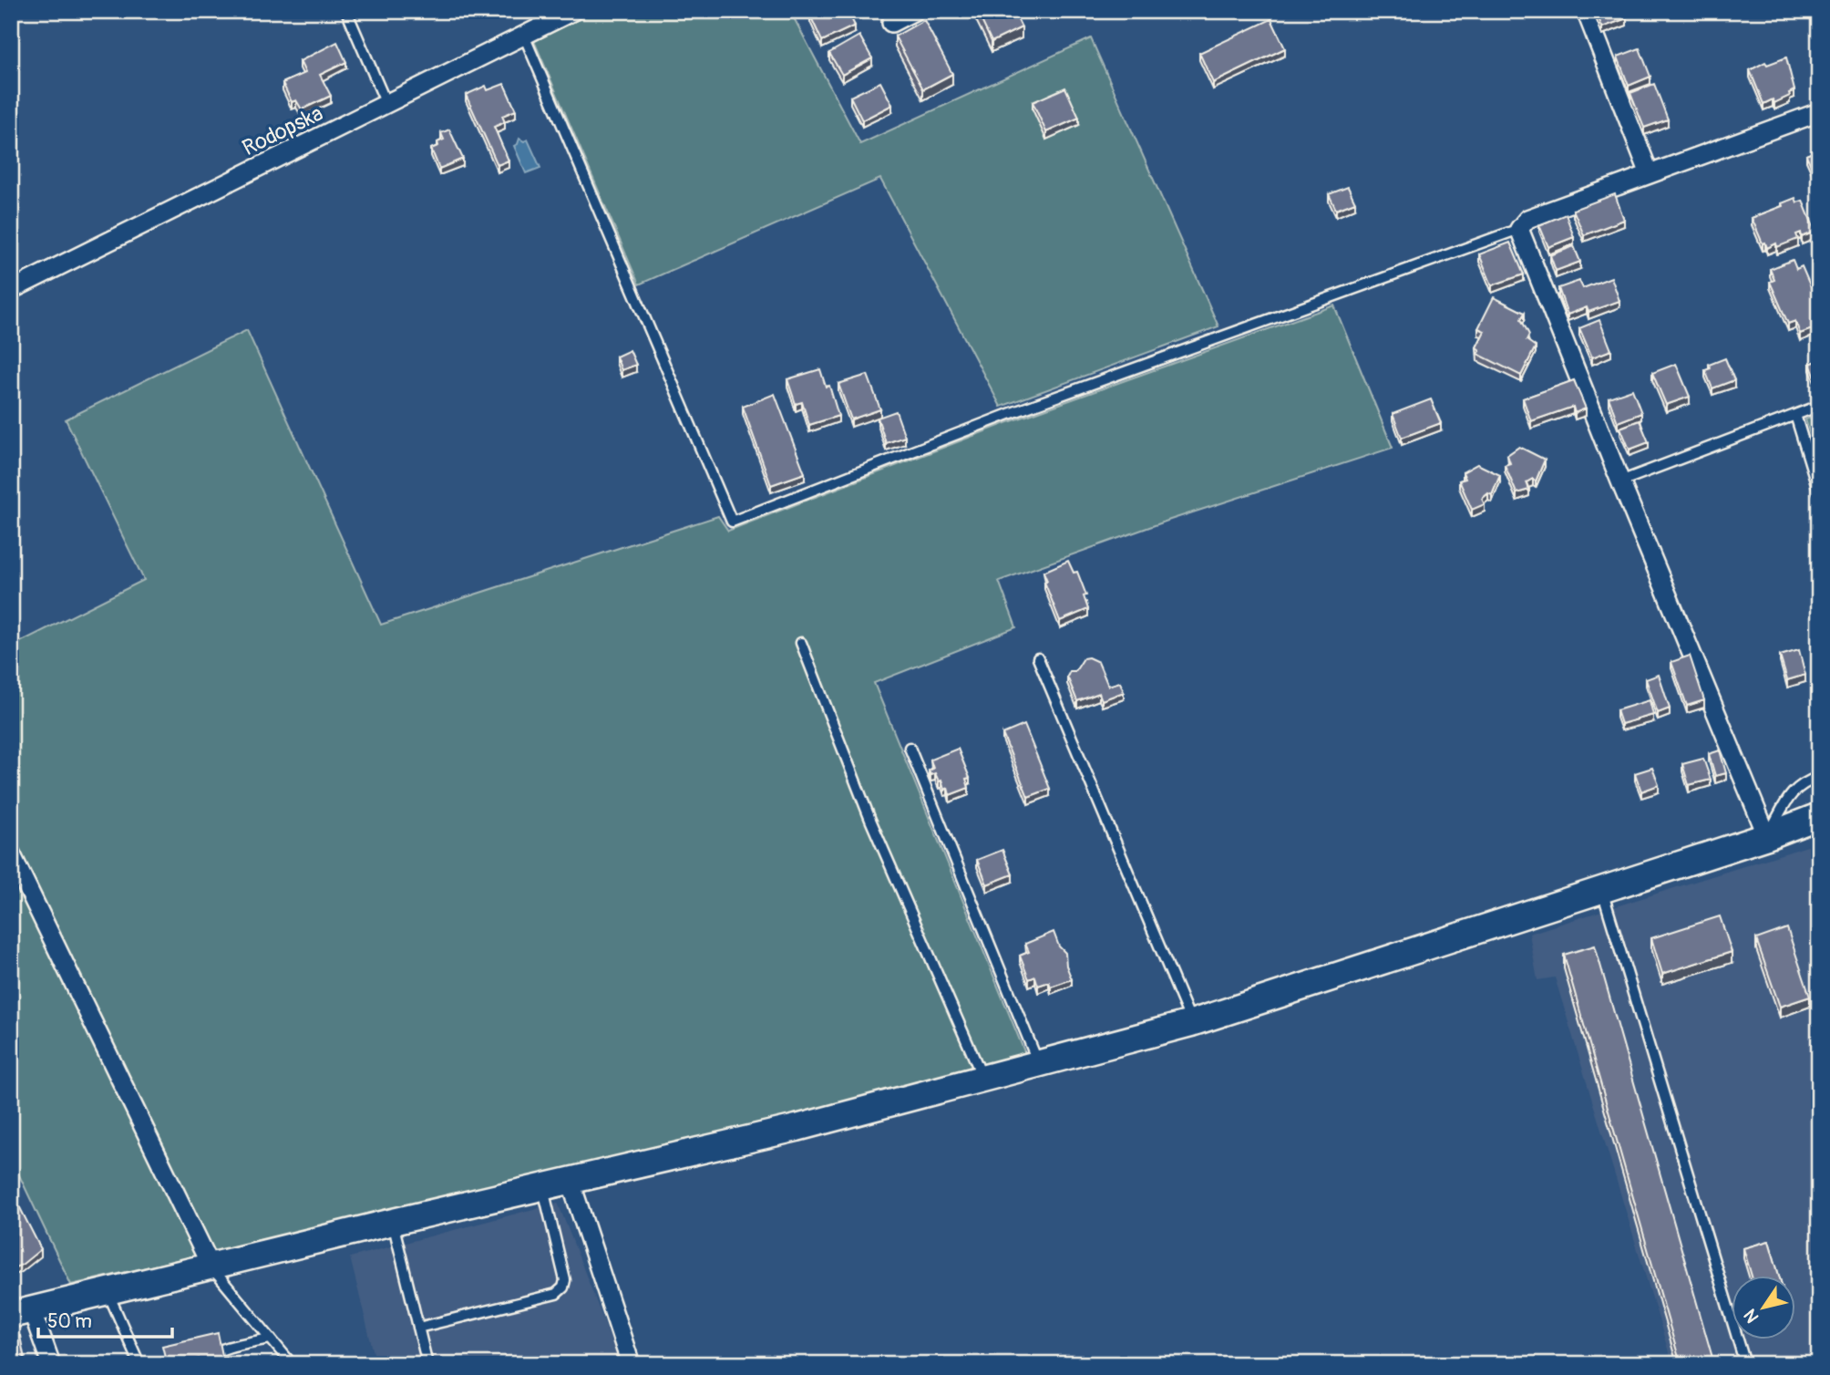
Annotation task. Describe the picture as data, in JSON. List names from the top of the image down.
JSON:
{
  "streets": {
    "street": ["Rodopska"]
  },
  "scale_bar": "50 m",
  "north": "bottom left"
}
